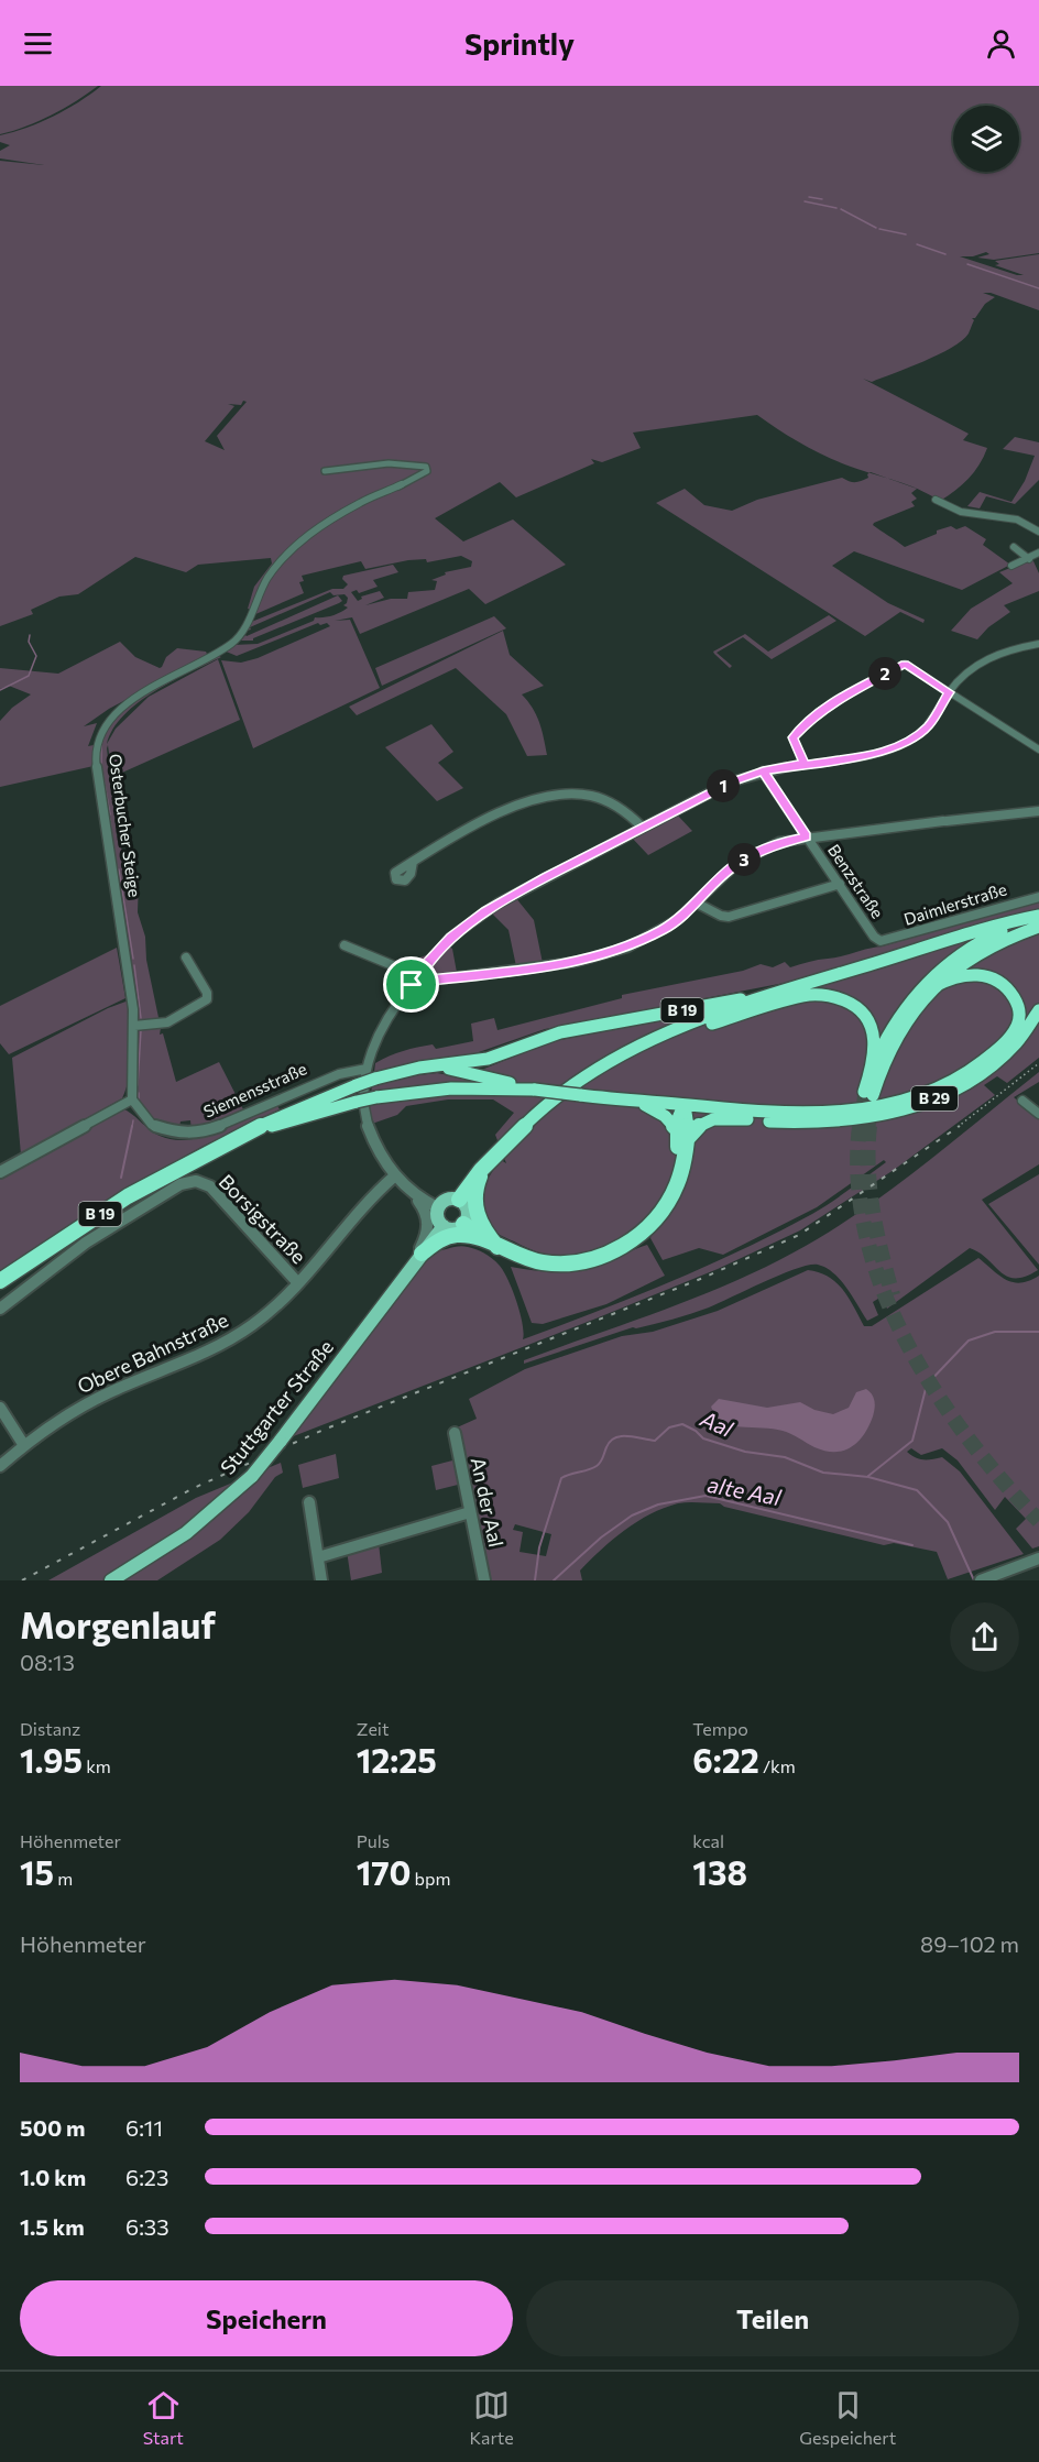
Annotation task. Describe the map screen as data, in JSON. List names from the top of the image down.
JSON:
{
  "streets": {
    "highway": ["B 19", "B 29"],
    "main road": ["Stuttgarter Straße"],
    "street": [
      "Osterbucher Steige",
      "Benzstraße",
      "Daimlerstraße",
      "Siemensstraße",
      "Borsigstraße",
      "Obere Bahnstraße",
      "An der Aal"
    ]
  },
  "crossings": [
    ["Osterbucher Steige", "Siemensstraße"],
    ["Benzstraße", "Daimlerstraße"],
    ["B 19", "Siemensstraße"],
    ["B 19", "B 29"],
    ["B 19", "Stuttgarter Straße"],
    ["Borsigstraße", "Obere Bahnstraße"]
  ],
  "water": ["Aal", "alte Aal"],
  "page": {
    "header": "Sprintly",
    "pins": ["2", "1", "3"],
    "heading": ["Morgenlauf", "08:13"],
    "stats": [
      ["Distanz", "1.95 km"],
      ["Zeit", "12:25"],
      ["Tempo", "6:22 /km"],
      ["Höhenmeter", "15 m"],
      ["Puls", "170 bpm"],
      ["kcal", "138"]
    ],
    "chart": ["Höhenmeter", "89–102 m"],
    "list": [
      {
        "name": "500 m",
        "note": "6:11"
      },
      {
        "name": "1.0 km",
        "note": "6:23"
      },
      {
        "name": "1.5 km",
        "note": "6:33"
      }
    ],
    "buttons": ["Speichern", "Teilen"],
    "tabs": ["Start", "Karte", "Gespeichert"]
  }
}
